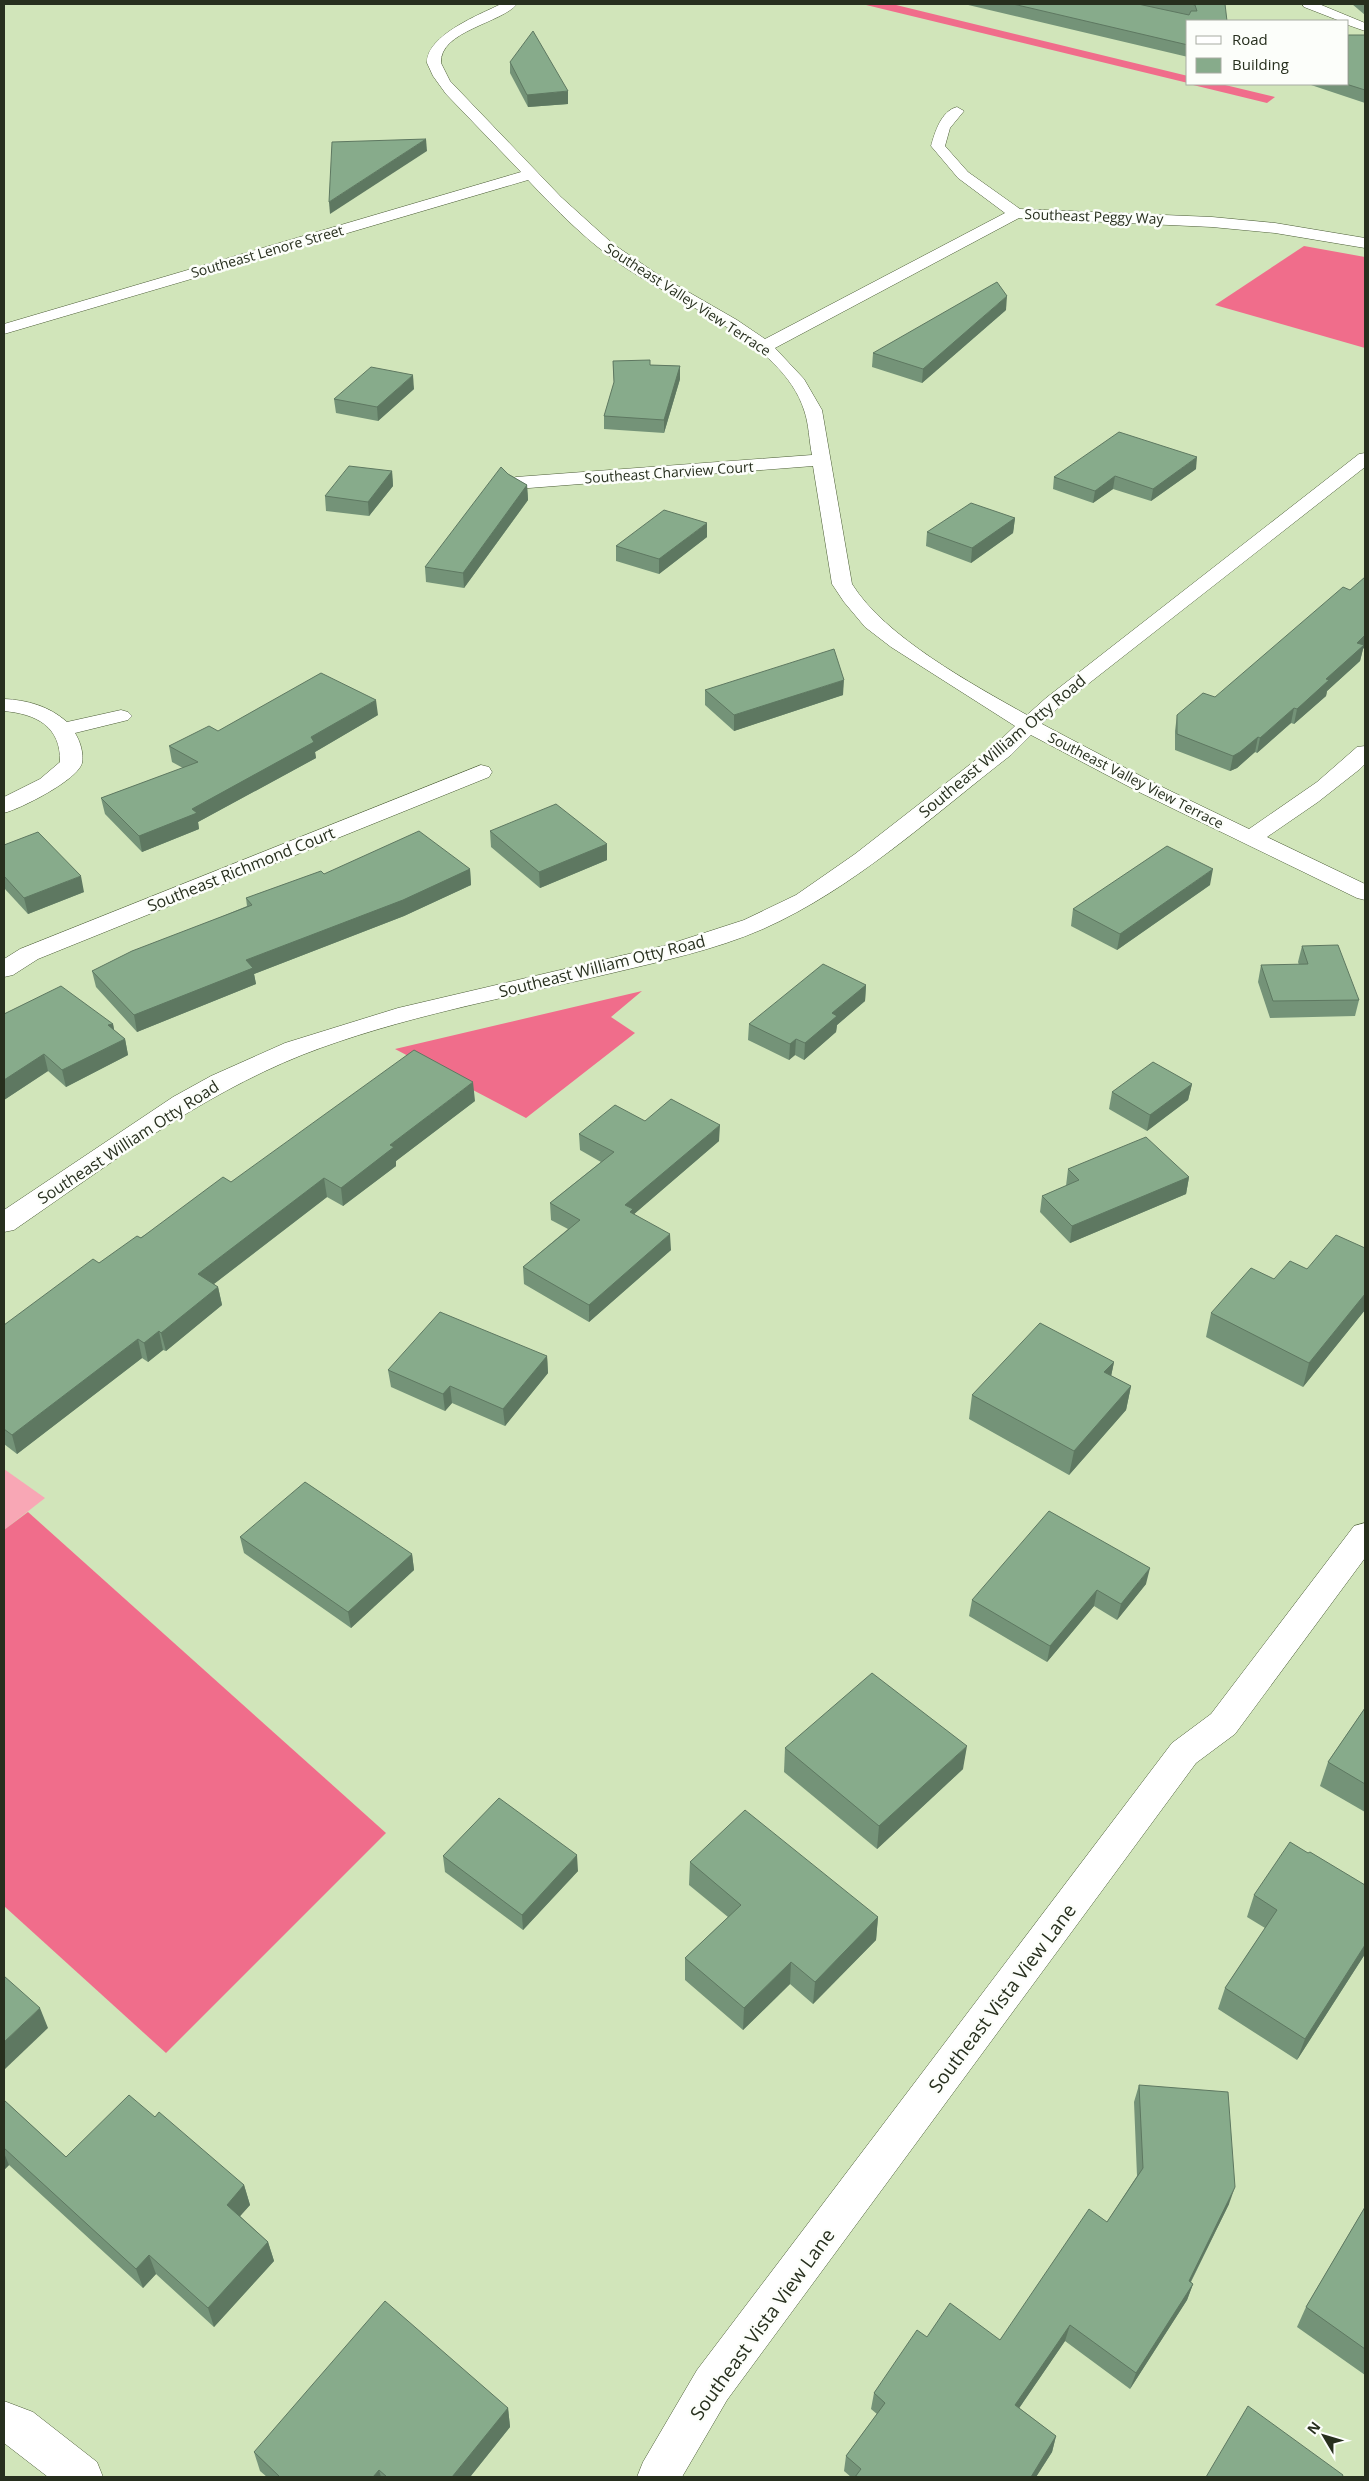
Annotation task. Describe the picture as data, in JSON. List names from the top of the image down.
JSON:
{
  "streets": {
    "street": [
      "Southeast Peggy Way",
      "Southeast Lenore Street",
      "Southeast Valley View Terrace",
      "Southeast Charview Court",
      "Southeast William Otty Road",
      "Southeast Richmond Court",
      "Southeast Vista View Lane"
    ]
  },
  "crossings": [
    ["Southeast Peggy Way", "Southeast Valley View Terrace"],
    ["Southeast Lenore Street", "Southeast Valley View Terrace"],
    ["Southeast Valley View Terrace", "Southeast Charview Court"],
    ["Southeast Valley View Terrace", "Southeast William Otty Road"]
  ],
  "legend": ["Road", "Building"],
  "north": "top left"
}
